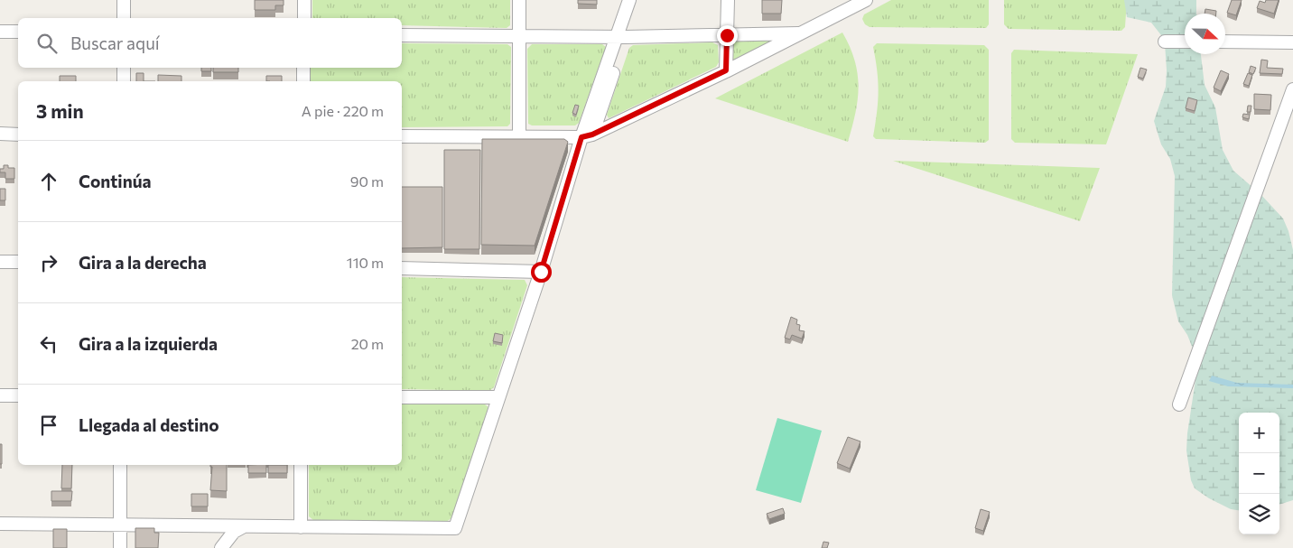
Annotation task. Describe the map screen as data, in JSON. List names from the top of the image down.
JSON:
{
  "north": "right",
  "page": {
    "search": "Buscar aquí",
    "heading": ["3 min", "A pie · 220 m"],
    "list": [
      ["Continúa", "90 m"],
      ["Gira a la derecha", "110 m"],
      ["Gira a la izquierda", "20 m"],
      "Llegada al destino"
    ],
    "map_buttons": ["+", "−"]
  }
}
